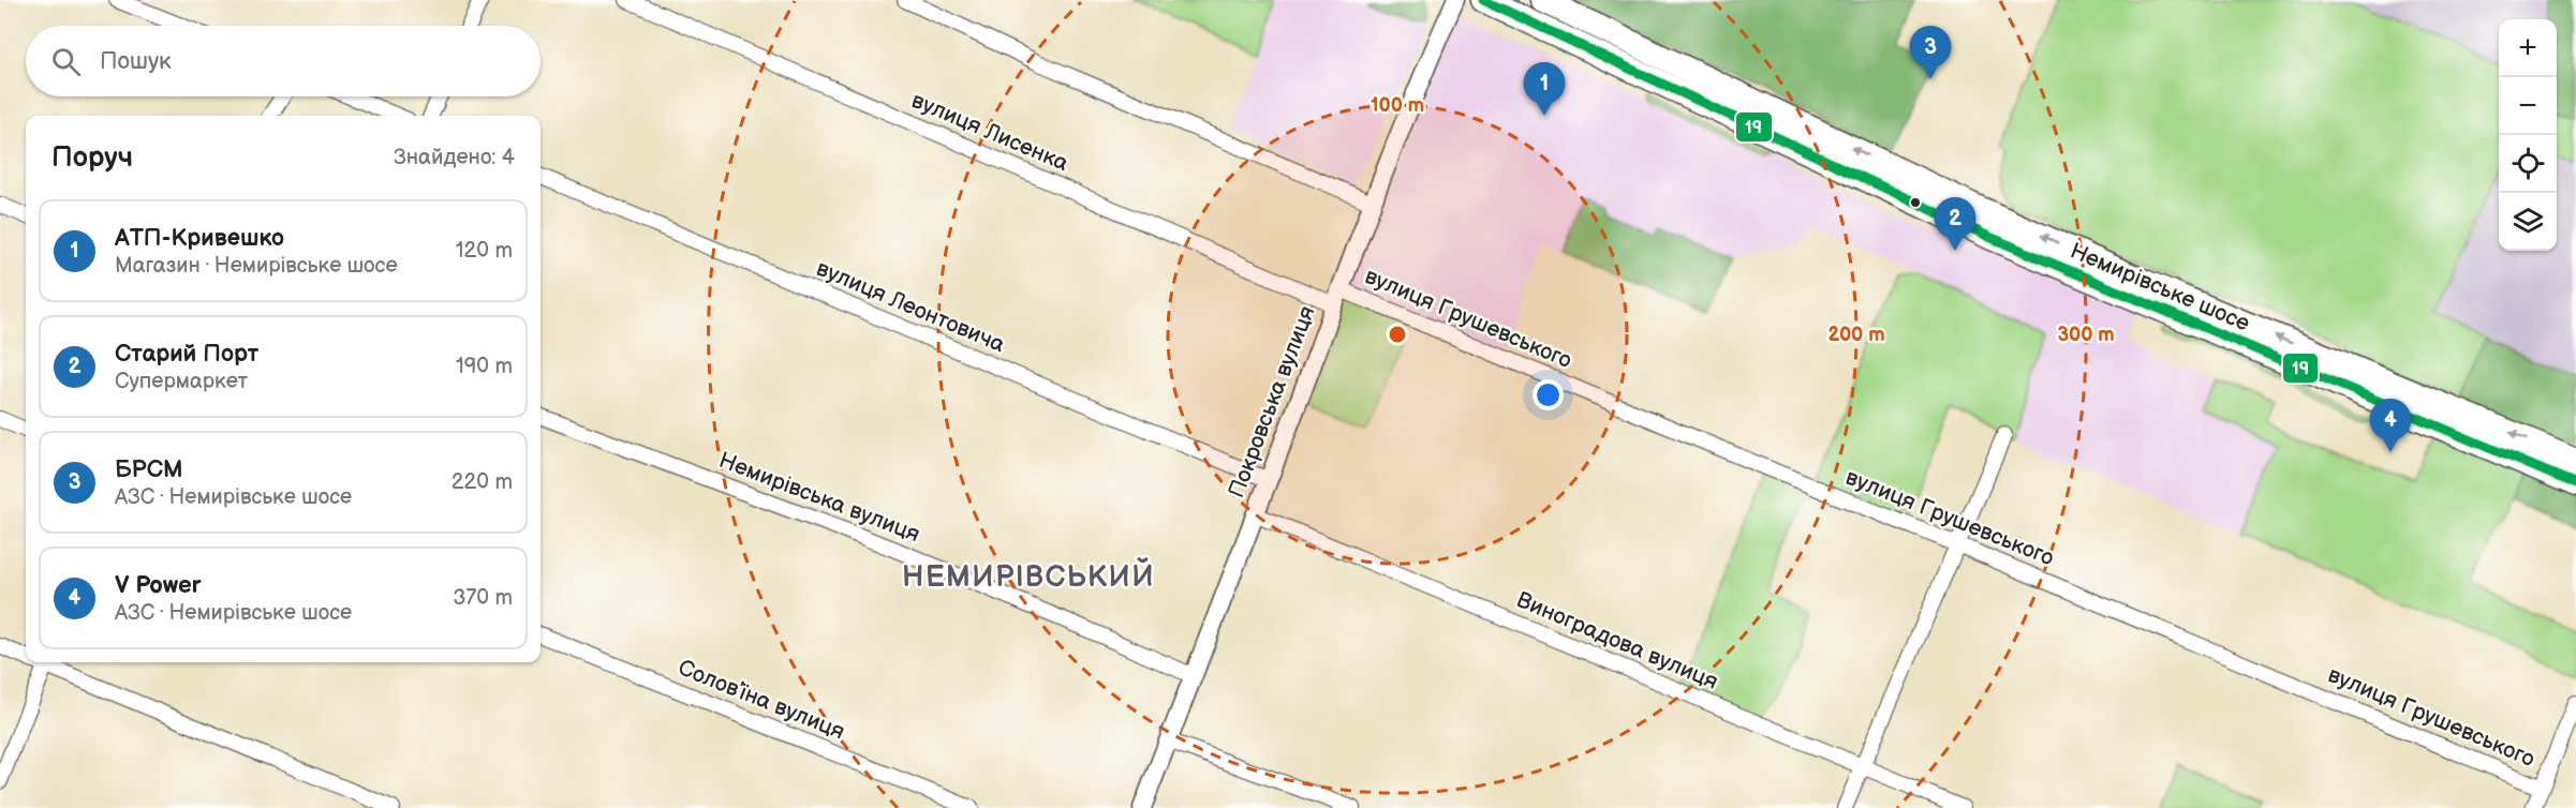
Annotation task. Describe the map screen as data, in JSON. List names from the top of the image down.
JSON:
{
  "streets": {
    "main road": ["Немирівське шосе"],
    "street": [
      "вулиця Лисенка",
      "вулиця Леонтовича",
      "вулиця Грушевського",
      "Покровська вулиця",
      "Немирівська вулиця",
      "Виноградова вулиця",
      "Соловʼїна вулиця"
    ]
  },
  "crossings": [
    ["вулиця Лисенка", "вулиця Грушевського"],
    ["вулиця Лисенка", "Покровська вулиця"],
    ["вулиця Леонтовича", "Покровська вулиця"],
    ["вулиця Грушевського", "Покровська вулиця"],
    ["Покровська вулиця", "Немирівська вулиця"],
    ["Покровська вулиця", "Виноградова вулиця"]
  ],
  "districts": ["НЕМИРІВСЬКИЙ"],
  "lines": ["transit line 19"],
  "page": {
    "map_buttons": ["+", "−"],
    "pins": [
      "3",
      "1",
      "2",
      "4"
    ],
    "search": "Пошук",
    "heading": ["Поруч", "Знайдено: 4"],
    "list": [
      {
        "mark": "1",
        "name": "АТП-Кривешко",
        "note": "Магазин · Немирівське шосе",
        "value": "120 m"
      },
      {
        "mark": "2",
        "name": "Старий Порт",
        "note": "Супермаркет",
        "value": "190 m"
      },
      {
        "mark": "3",
        "name": "БРСМ",
        "note": "АЗС · Немирівське шосе",
        "value": "220 m"
      },
      {
        "mark": "4",
        "name": "V Power",
        "note": "АЗС · Немирівське шосе",
        "value": "370 m"
      }
    ]
  },
  "rings": ["100 m", "200 m", "300 m"]
}
